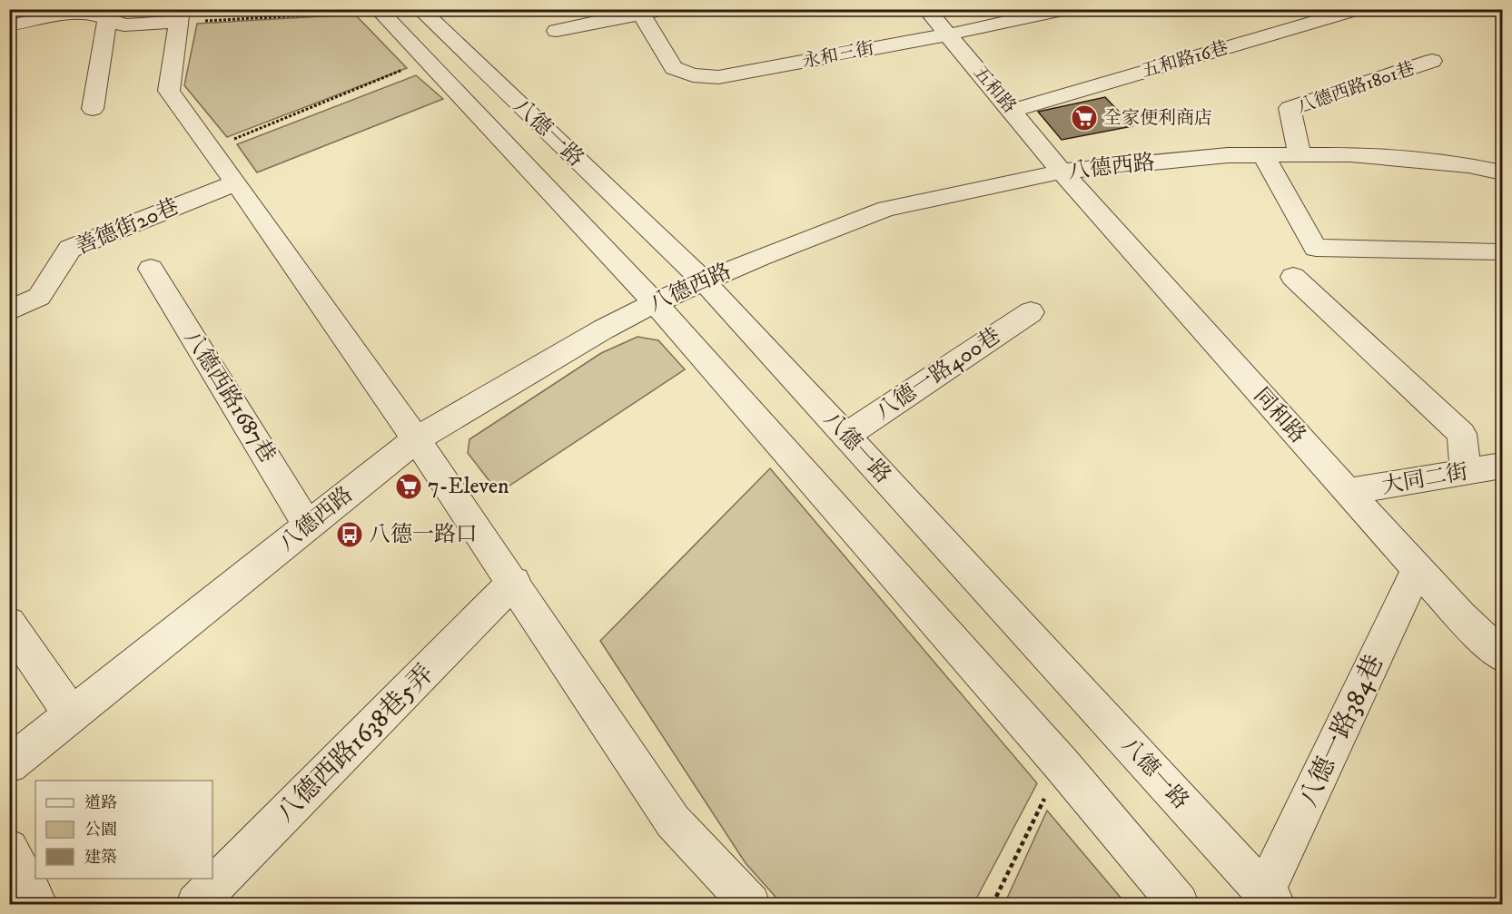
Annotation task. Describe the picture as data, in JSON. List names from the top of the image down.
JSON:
{
  "streets": {
    "street": [
      "永和三街",
      "五和路16巷",
      "八德西路1801巷",
      "五和路",
      "八德一路",
      "八德西路",
      "善德街20巷",
      "八德一路400巷",
      "八德西路1687巷",
      "同和路",
      "大同二街",
      "八德一路384巷",
      "八德西路1638巷5弄"
    ]
  },
  "crossings": [
    ["永和三街", "五和路"],
    ["五和路16巷", "五和路"],
    ["八德西路1801巷", "八德西路"],
    ["五和路", "八德西路"],
    ["五和路", "同和路"],
    ["八德一路", "八德西路"],
    ["八德一路", "八德一路400巷"],
    ["八德一路", "八德一路384巷"],
    ["八德西路", "八德西路1687巷"],
    ["八德西路", "同和路"],
    ["同和路", "大同二街"],
    ["同和路", "八德一路384巷"]
  ],
  "places": {
    "supermarket": ["全家便利商店", "7-Eleven"],
    "bus stop": ["八德一路口"]
  },
  "legend": ["道路", "公園", "建築"]
}
